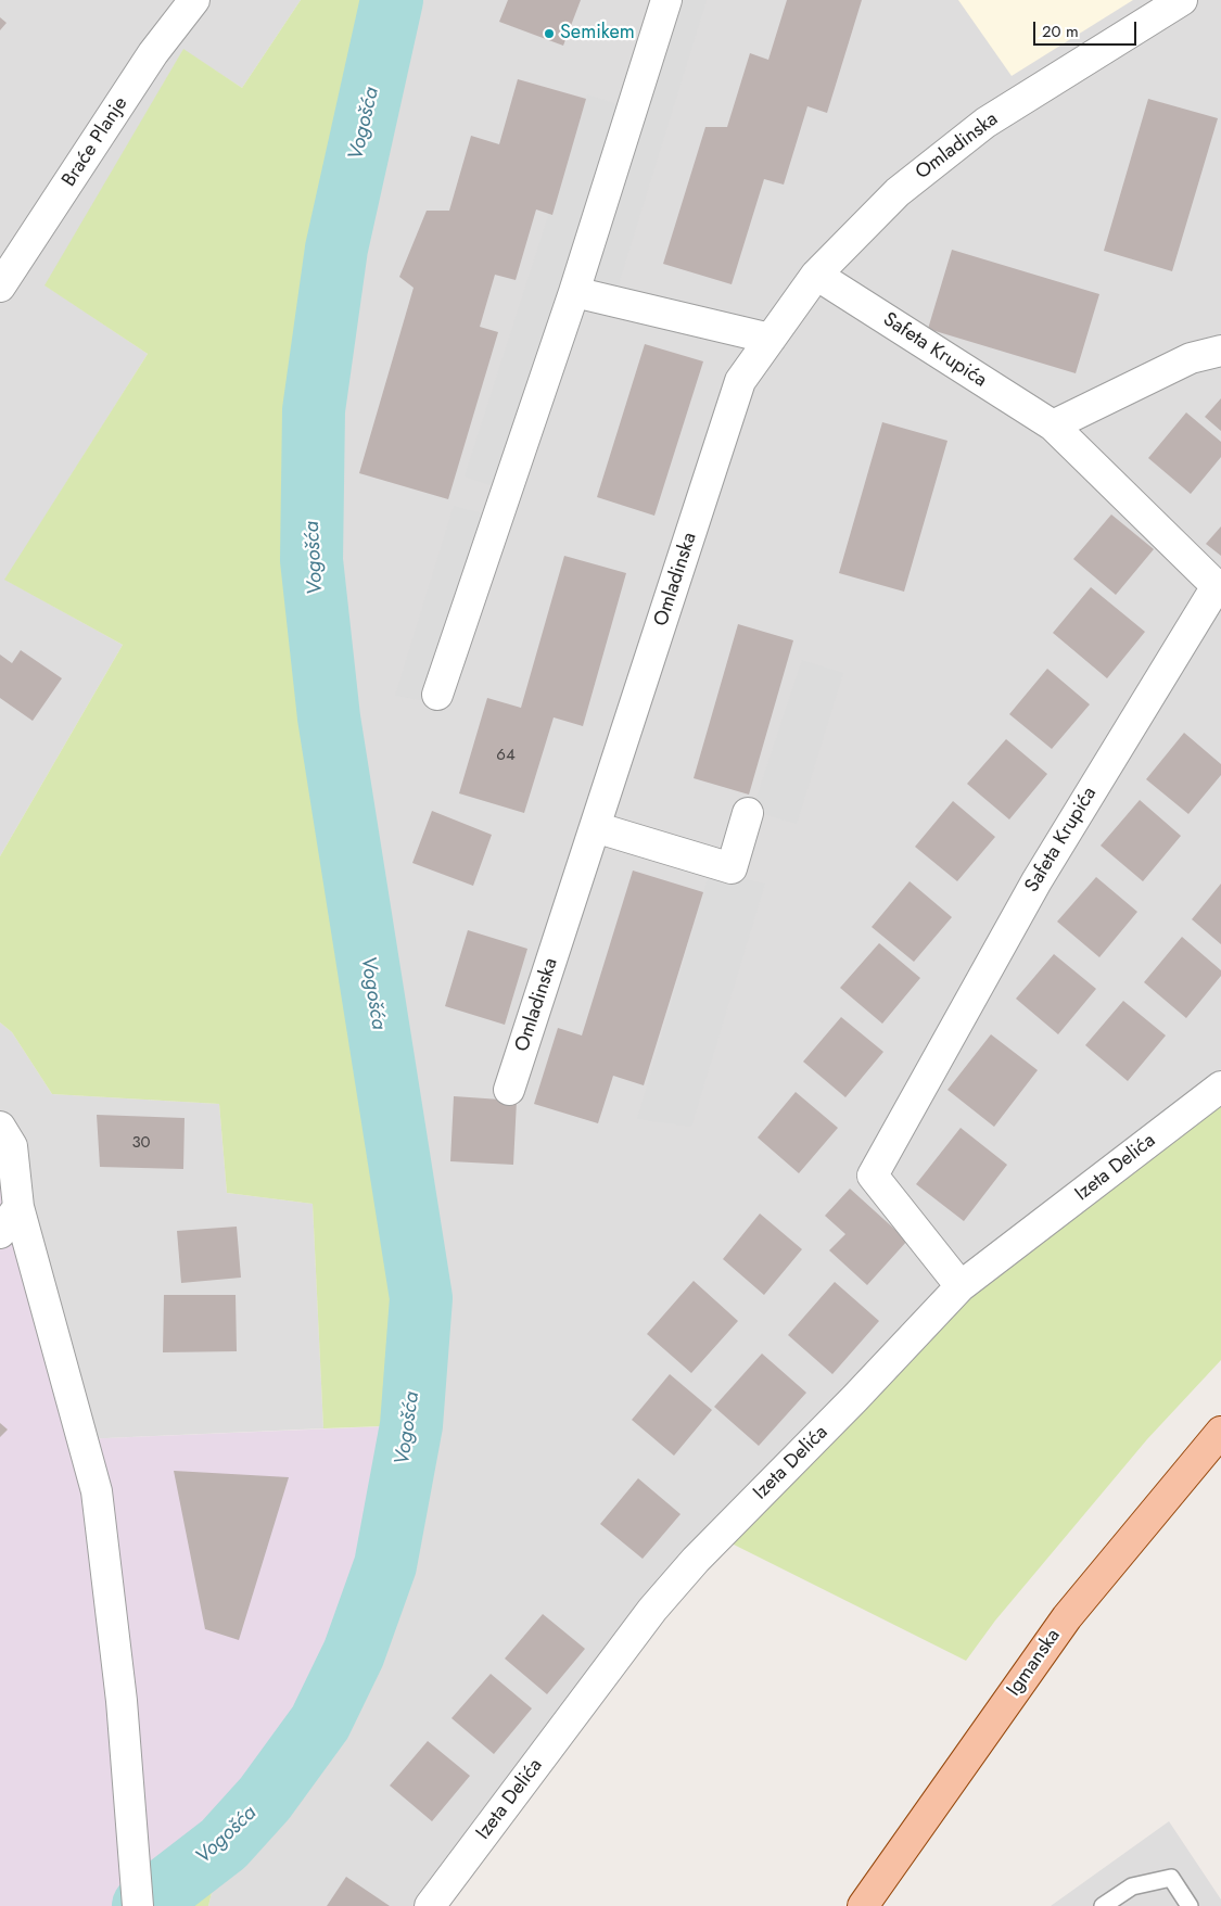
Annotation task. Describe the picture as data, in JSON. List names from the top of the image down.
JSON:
{
  "streets": {
    "main road": ["Igmanska"],
    "street": [
      "Braće Planje",
      "Omladinska",
      "Safeta Krupića",
      "Izeta Delića"
    ]
  },
  "crossings": [
    ["Omladinska", "Safeta Krupića"],
    ["Safeta Krupića", "Izeta Delića"]
  ],
  "water": ["Vogošća"],
  "places": ["Semikem"],
  "house_numbers": ["64", "30"],
  "scale_bar": "20 m"
}
